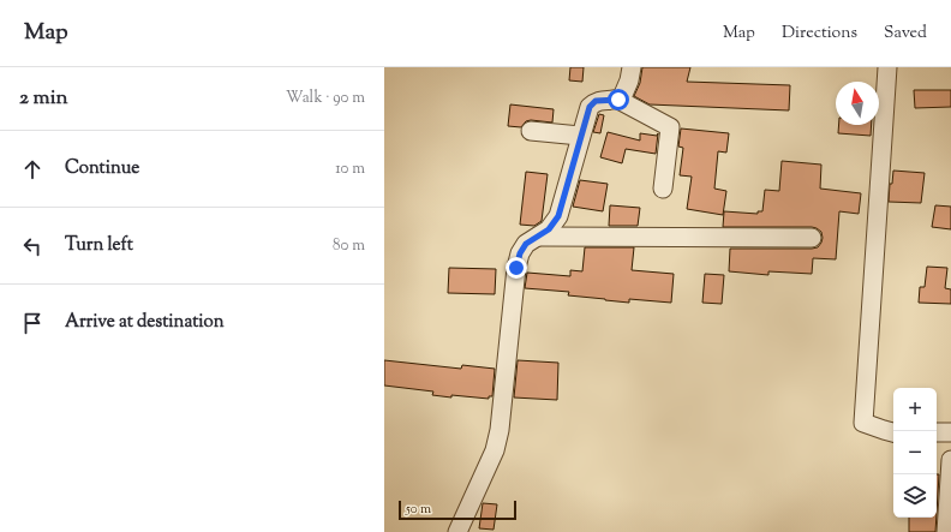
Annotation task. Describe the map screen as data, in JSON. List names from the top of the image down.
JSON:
{
  "scale_bar": "50 m",
  "north": "top",
  "page": {
    "header": "Map",
    "nav": ["Map", "Directions", "Saved"],
    "heading": ["2 min", "Walk · 90 m"],
    "list": [
      ["Continue", "10 m"],
      ["Turn left", "80 m"],
      "Arrive at destination"
    ],
    "map_buttons": ["+", "−"],
    "scale": "50 m"
  }
}
